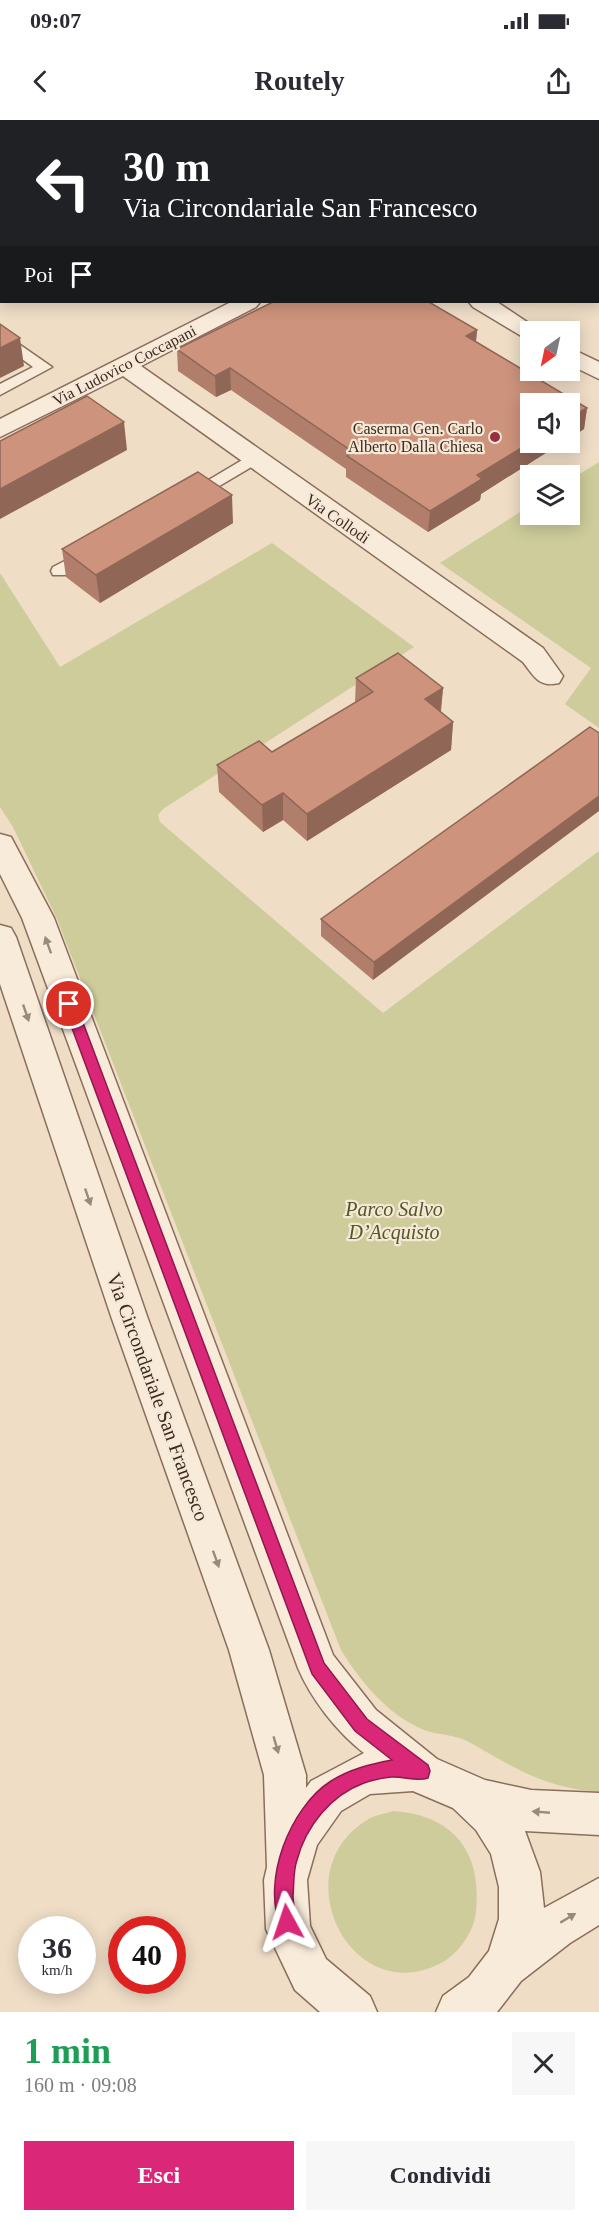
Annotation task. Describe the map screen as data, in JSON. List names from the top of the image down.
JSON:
{
  "streets": {
    "street": ["Via Ludovico Coccapani", "Via Collodi", "Via Circondariale San Francesco"]
  },
  "crossings": [
    ["Via Ludovico Coccapani", "Via Collodi"]
  ],
  "parks": ["Parco Salvo D’Acquisto"],
  "places": ["Caserma Gen. Carlo Alberto Dalla Chiesa"],
  "north": "bottom left",
  "page": {
    "status": "09:07",
    "header": "Routely",
    "turn": ["30 m", "Via Circondariale San Francesco"],
    "then": "Poi",
    "speed": "36 km/h",
    "limit": "40",
    "heading": ["1 min", "160 m · 09:08"],
    "buttons": ["Esci", "Condividi"]
  }
}
